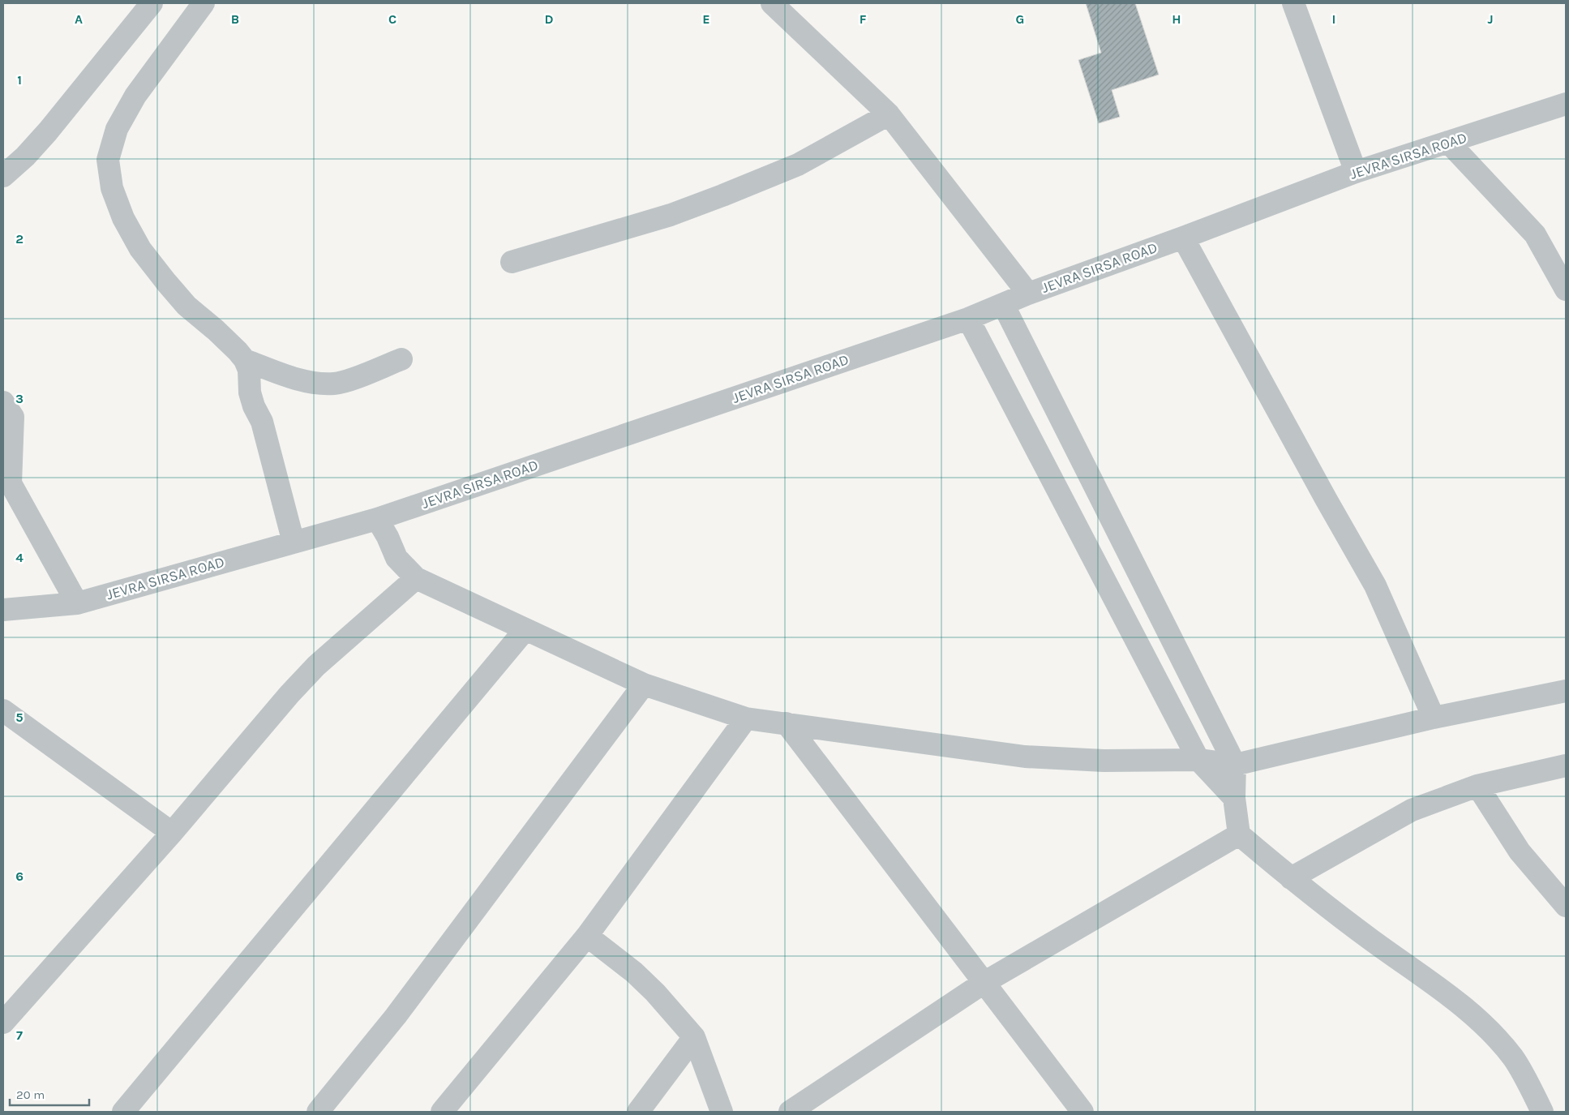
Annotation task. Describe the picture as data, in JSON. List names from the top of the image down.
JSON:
{
  "streets": {
    "street": ["JEVRA SIRSA ROAD"]
  },
  "scale_bar": "20 m",
  "grid": {
    "columns": [
      "A",
      "B",
      "C",
      "D",
      "E",
      "F",
      "G",
      "H",
      "I",
      "J"
    ],
    "rows": [
      "1",
      "2",
      "3",
      "4",
      "5",
      "6",
      "7"
    ]
  }
}
